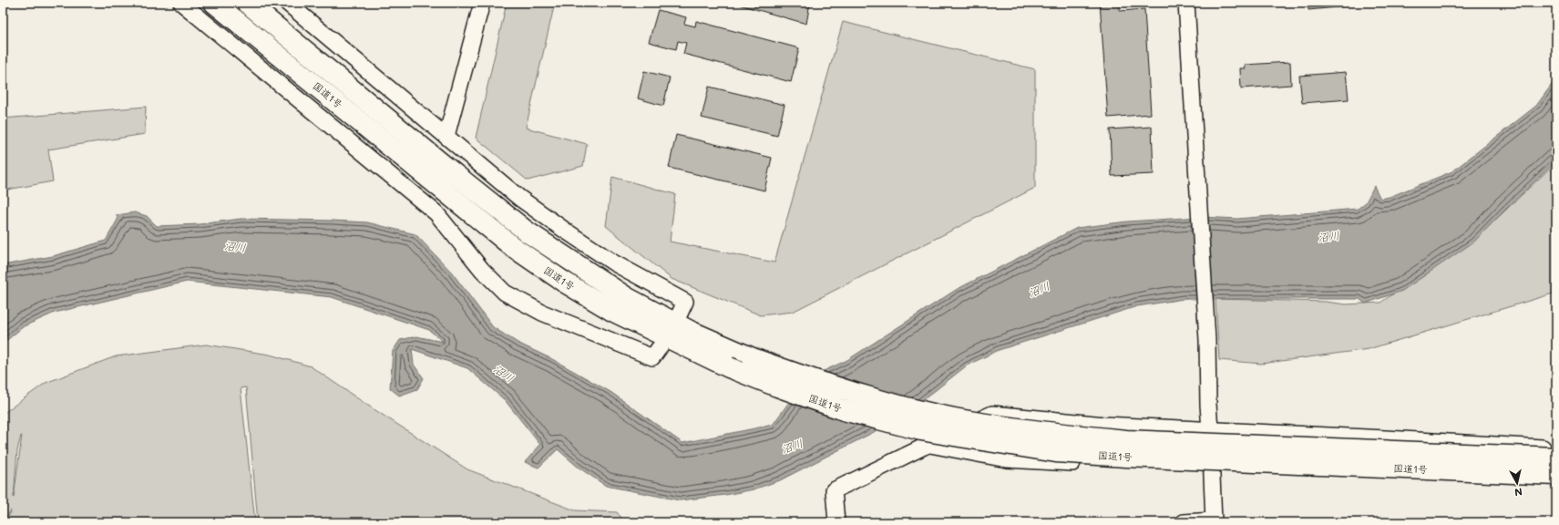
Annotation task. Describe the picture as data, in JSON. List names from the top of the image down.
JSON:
{
  "streets": {
    "highway": ["国道1号"]
  },
  "water": ["沼川"],
  "north": "bottom"
}
